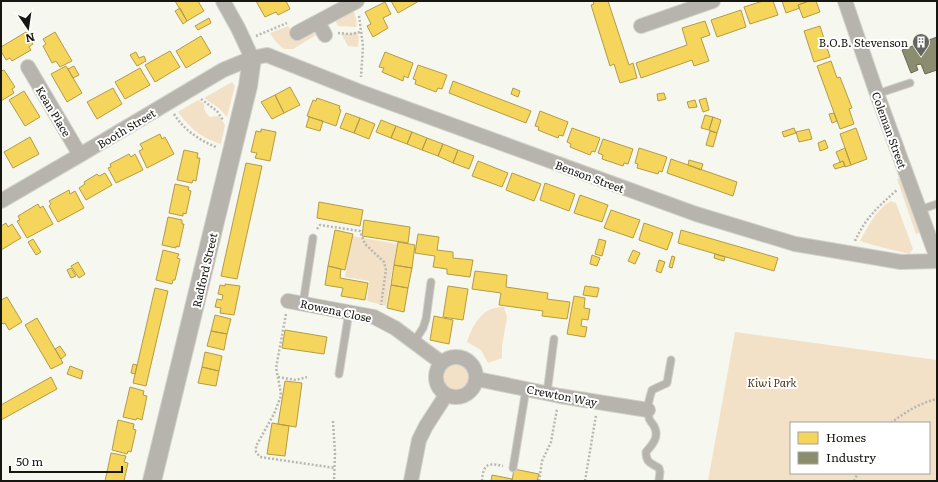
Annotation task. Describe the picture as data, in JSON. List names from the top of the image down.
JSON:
{
  "streets": {
    "street": [
      "Kean Place",
      "Booth Street",
      "Coleman Street",
      "Benson Street",
      "Radford Street",
      "Rowena Close",
      "Crewton Way"
    ]
  },
  "crossings": [
    ["Kean Place", "Booth Street"],
    ["Booth Street", "Benson Street"],
    ["Booth Street", "Radford Street"],
    ["Benson Street", "Radford Street"],
    ["Rowena Close", "Crewton Way"]
  ],
  "parks": ["Kiwi Park"],
  "places": {
    "building": ["B.O.B. Stevenson"]
  },
  "legend": ["Homes", "Industry"],
  "scale_bar": "50 m",
  "north": "bottom"
}
